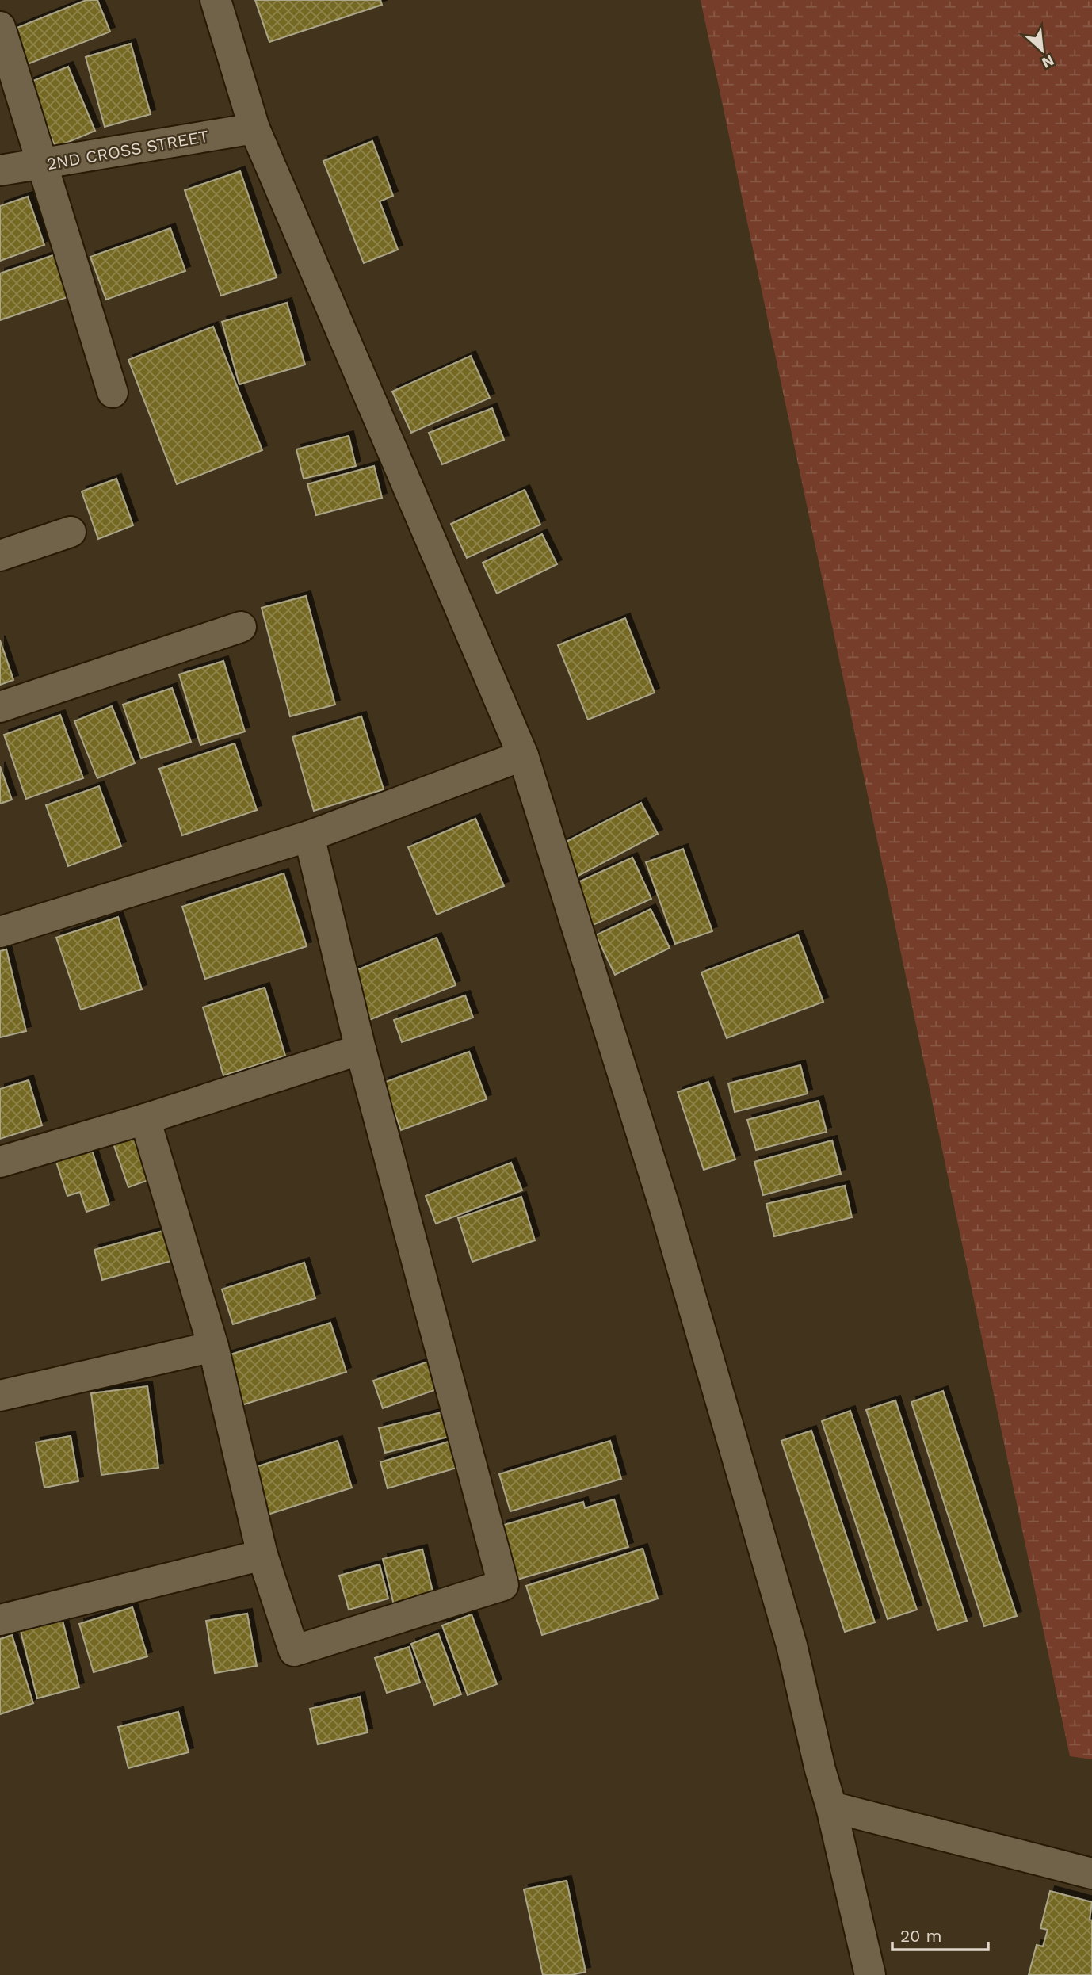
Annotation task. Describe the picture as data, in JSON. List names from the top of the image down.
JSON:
{
  "streets": {
    "street": ["2ND CROSS STREET"]
  },
  "scale_bar": "20 m",
  "north": "bottom right"
}
